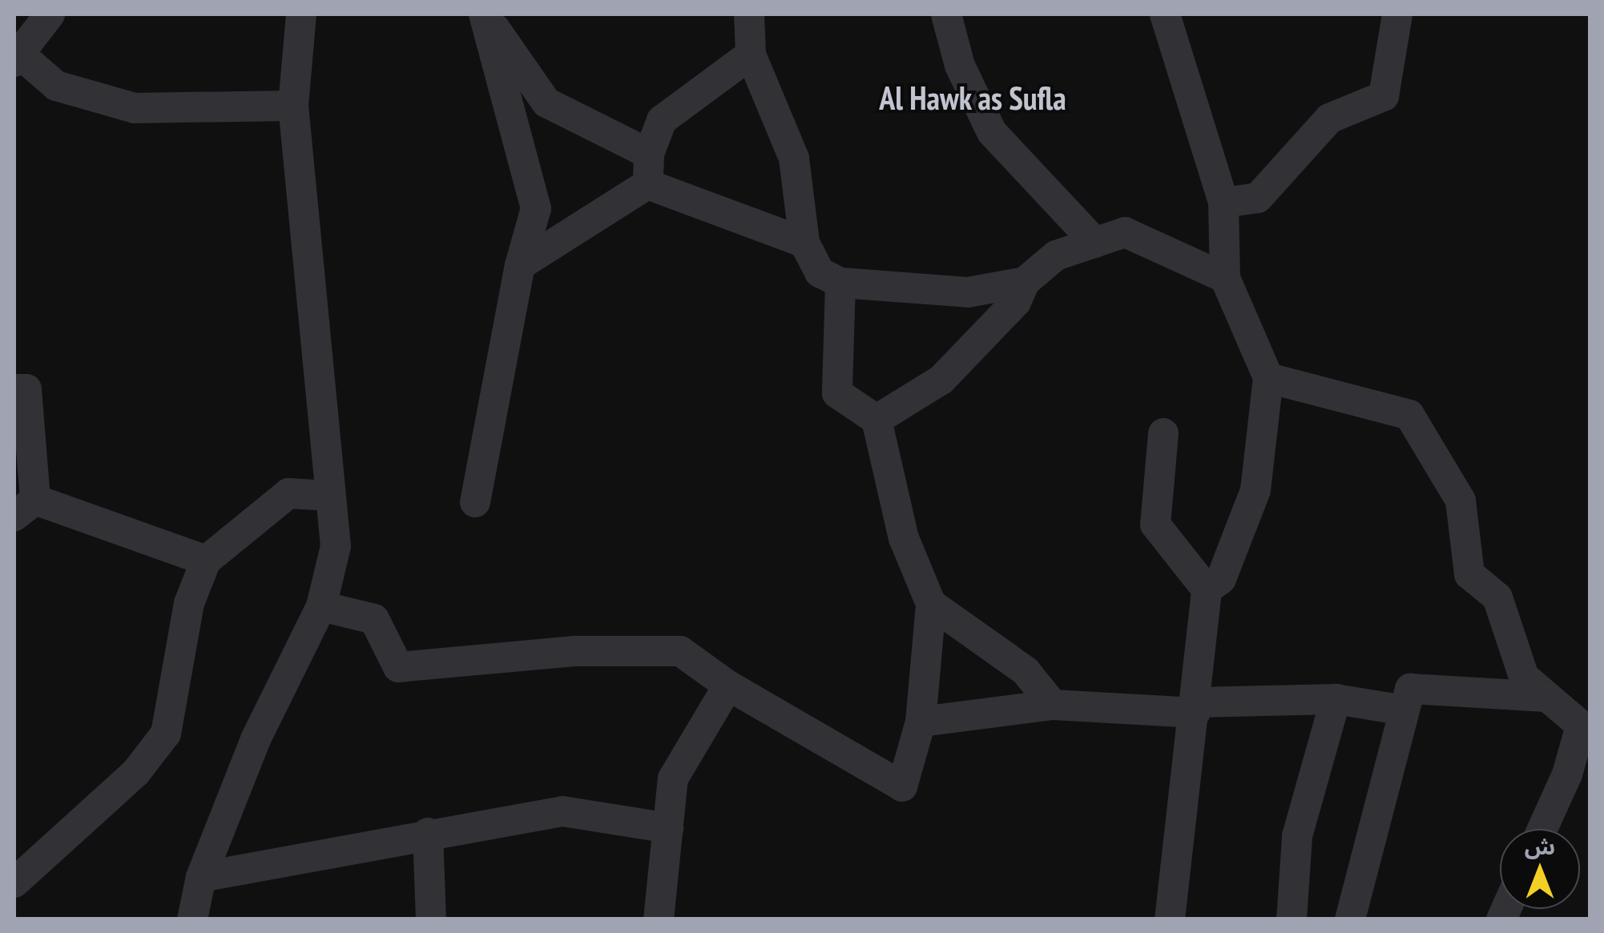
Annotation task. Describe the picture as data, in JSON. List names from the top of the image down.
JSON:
{
  "districts": ["Al Hawk as Sufla"],
  "north": "top"
}
